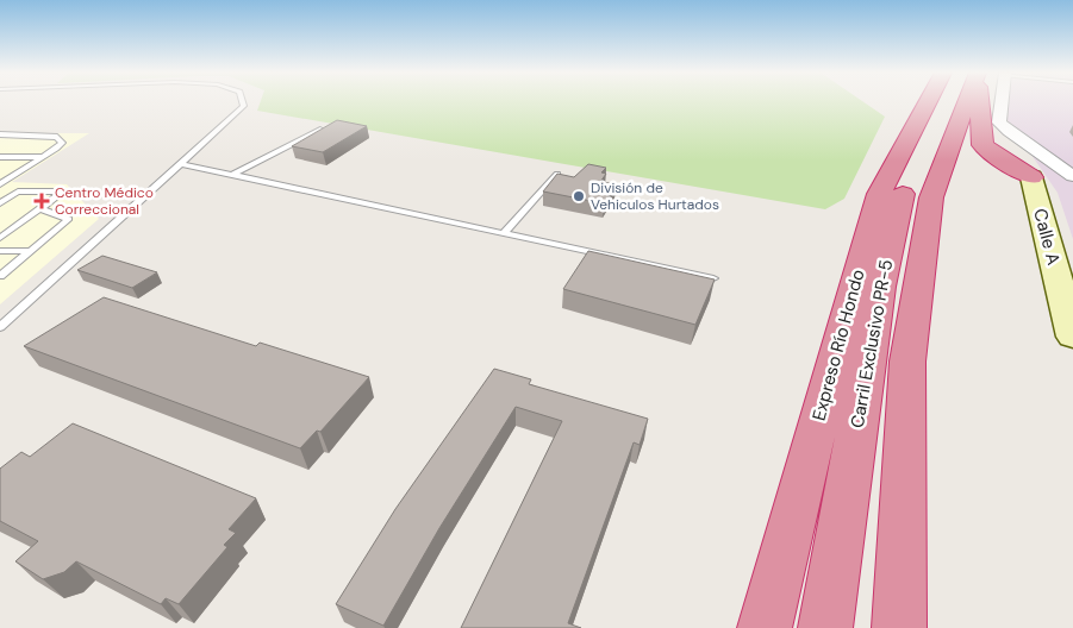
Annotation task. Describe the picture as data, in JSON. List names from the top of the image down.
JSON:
{
  "streets": {
    "highway": ["Carril Exclusivo PR-5", "Expreso Río Hondo"],
    "street": ["Calle A"]
  },
  "places": {
    "other": ["División de Vehiculos Hurtados"],
    "health": ["Centro Médico Correccional"]
  }
}
